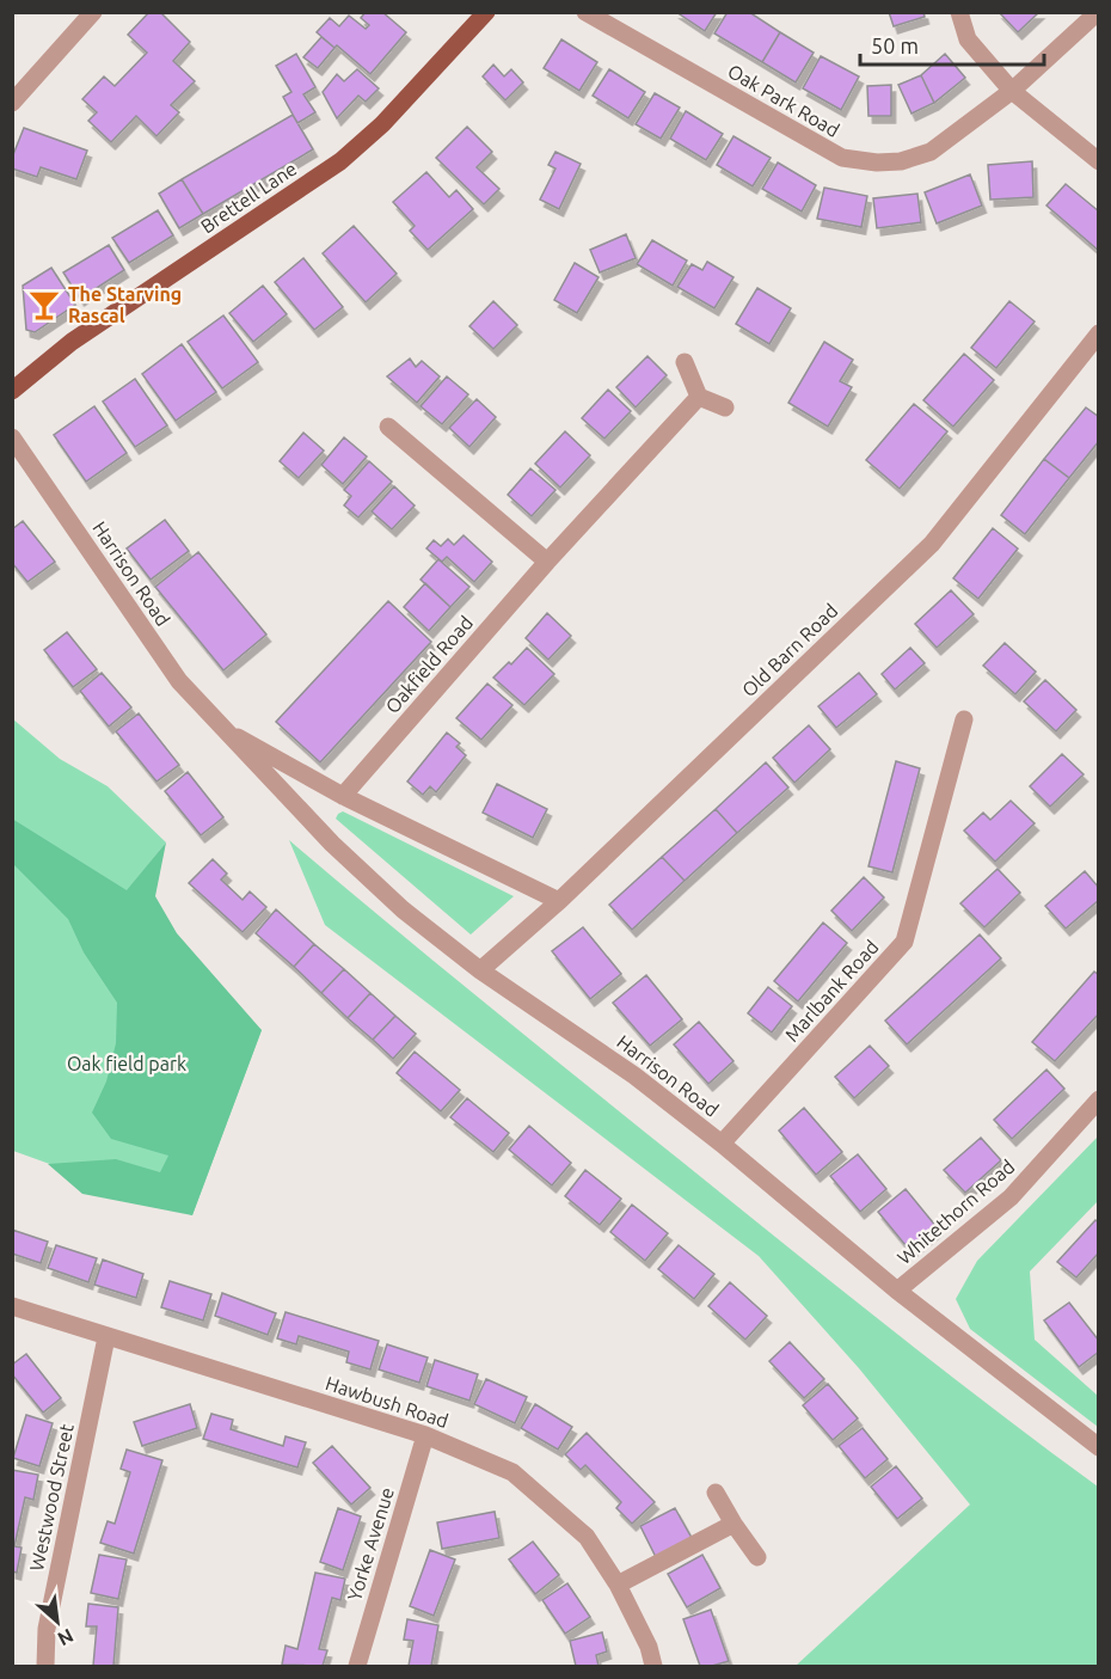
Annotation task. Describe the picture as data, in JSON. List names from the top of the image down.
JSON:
{
  "streets": {
    "main road": ["Brettell Lane"],
    "street": [
      "Oak Park Road",
      "Harrison Road",
      "Old Barn Road",
      "Oakfield Road",
      "Marlbank Road",
      "Whitethorn Road",
      "Hawbush Road",
      "Westwood Street",
      "Yorke Avenue"
    ]
  },
  "crossings": [
    ["Harrison Road", "Old Barn Road"],
    ["Harrison Road", "Oakfield Road"],
    ["Harrison Road", "Marlbank Road"],
    ["Harrison Road", "Whitethorn Road"],
    ["Hawbush Road", "Westwood Street"],
    ["Hawbush Road", "Yorke Avenue"]
  ],
  "parks": ["Oak field park"],
  "places": {
    "bar": ["The Starving Rascal"]
  },
  "scale_bar": "50 m",
  "north": "bottom right"
}
